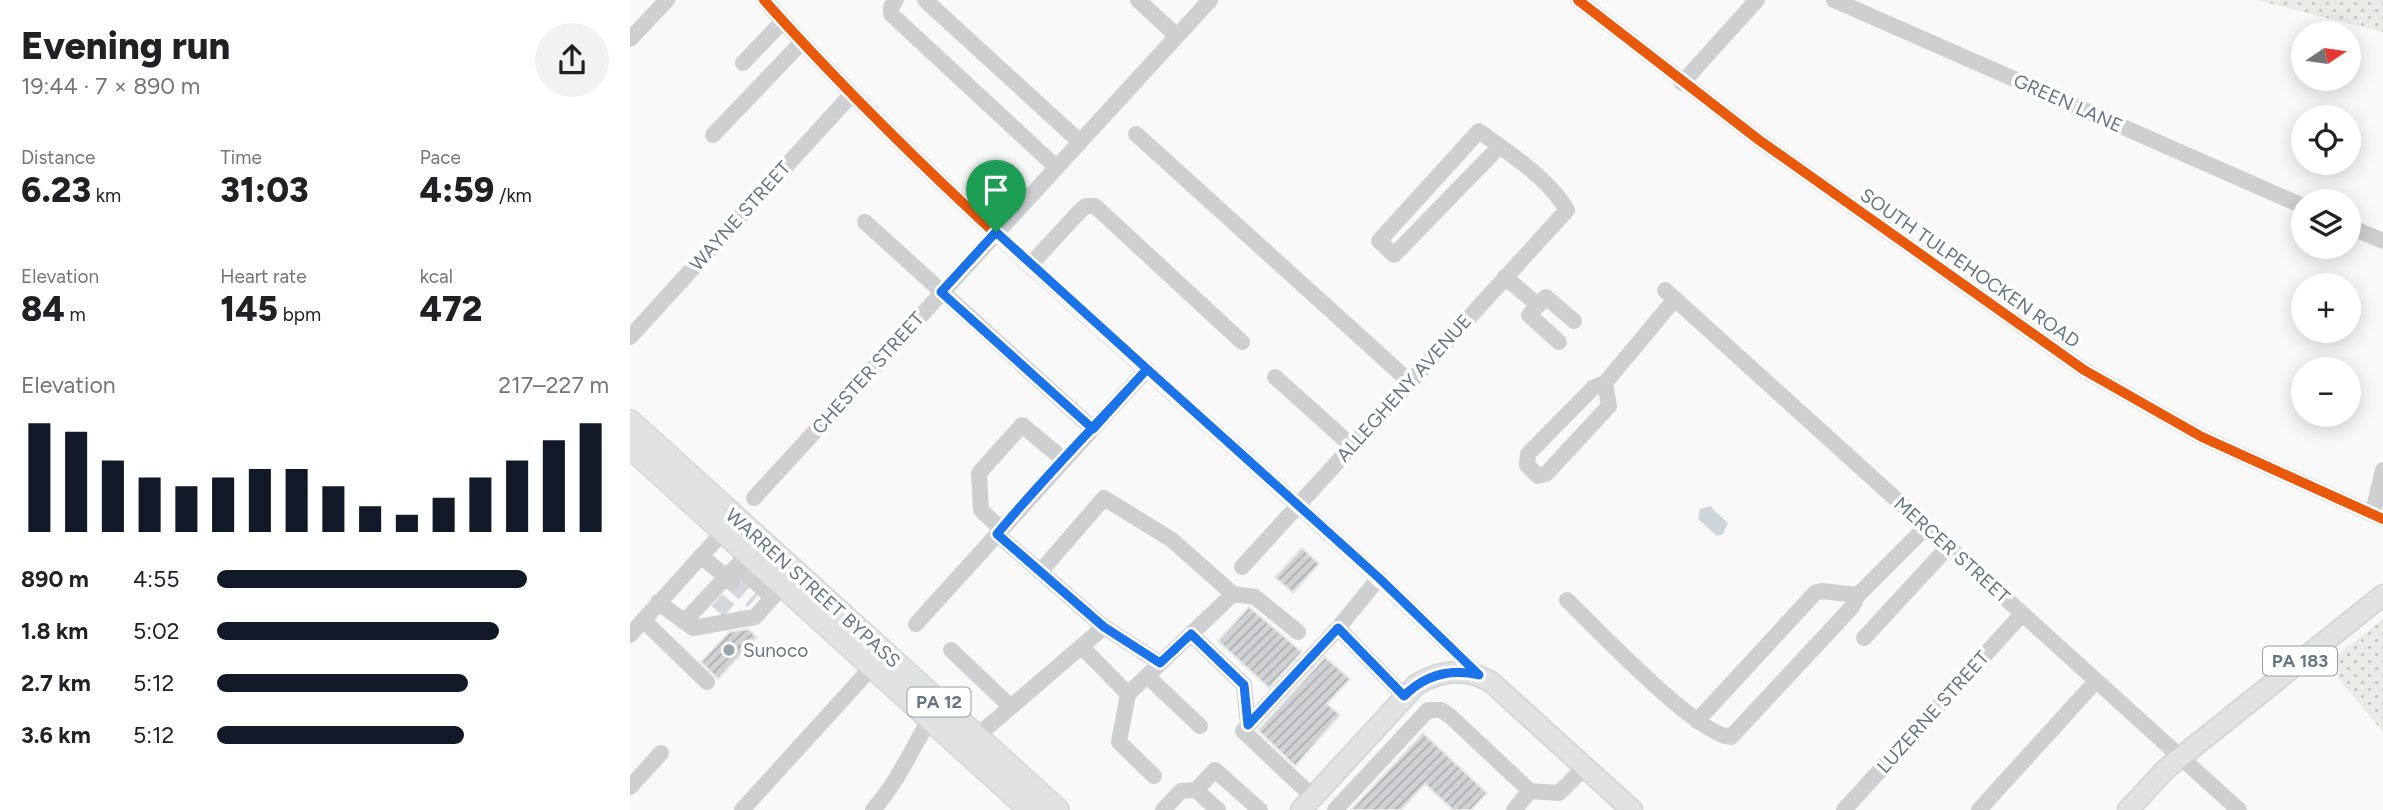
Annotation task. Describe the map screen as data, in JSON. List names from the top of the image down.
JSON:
{
  "streets": {
    "highway": ["WARREN STREET BYPASS", "PA 12"],
    "main road": ["PA 183"],
    "street": [
      "GREEN LANE",
      "WAYNE STREET",
      "SOUTH TULPEHOCKEN ROAD",
      "CHESTER STREET",
      "ALLEGHENY AVENUE",
      "MERCER STREET",
      "LUZERNE STREET"
    ]
  },
  "crossings": [
    ["MERCER STREET", "PA 183"],
    ["MERCER STREET", "LUZERNE STREET"]
  ],
  "places": ["Sunoco"],
  "north": "right",
  "page": {
    "heading": ["Evening run", "19:44 · 7 × 890 m"],
    "map_buttons": ["+", "−"],
    "stats": [
      ["Distance", "6.23 km"],
      ["Time", "31:03"],
      ["Pace", "4:59 /km"],
      ["Elevation", "84 m"],
      ["Heart rate", "145 bpm"],
      ["kcal", "472"]
    ],
    "chart": ["Elevation", "217–227 m"],
    "list": [
      {
        "name": "890 m",
        "note": "4:55"
      },
      {
        "name": "1.8 km",
        "note": "5:02"
      },
      {
        "name": "2.7 km",
        "note": "5:12"
      },
      {
        "name": "3.6 km",
        "note": "5:12"
      }
    ]
  }
}
